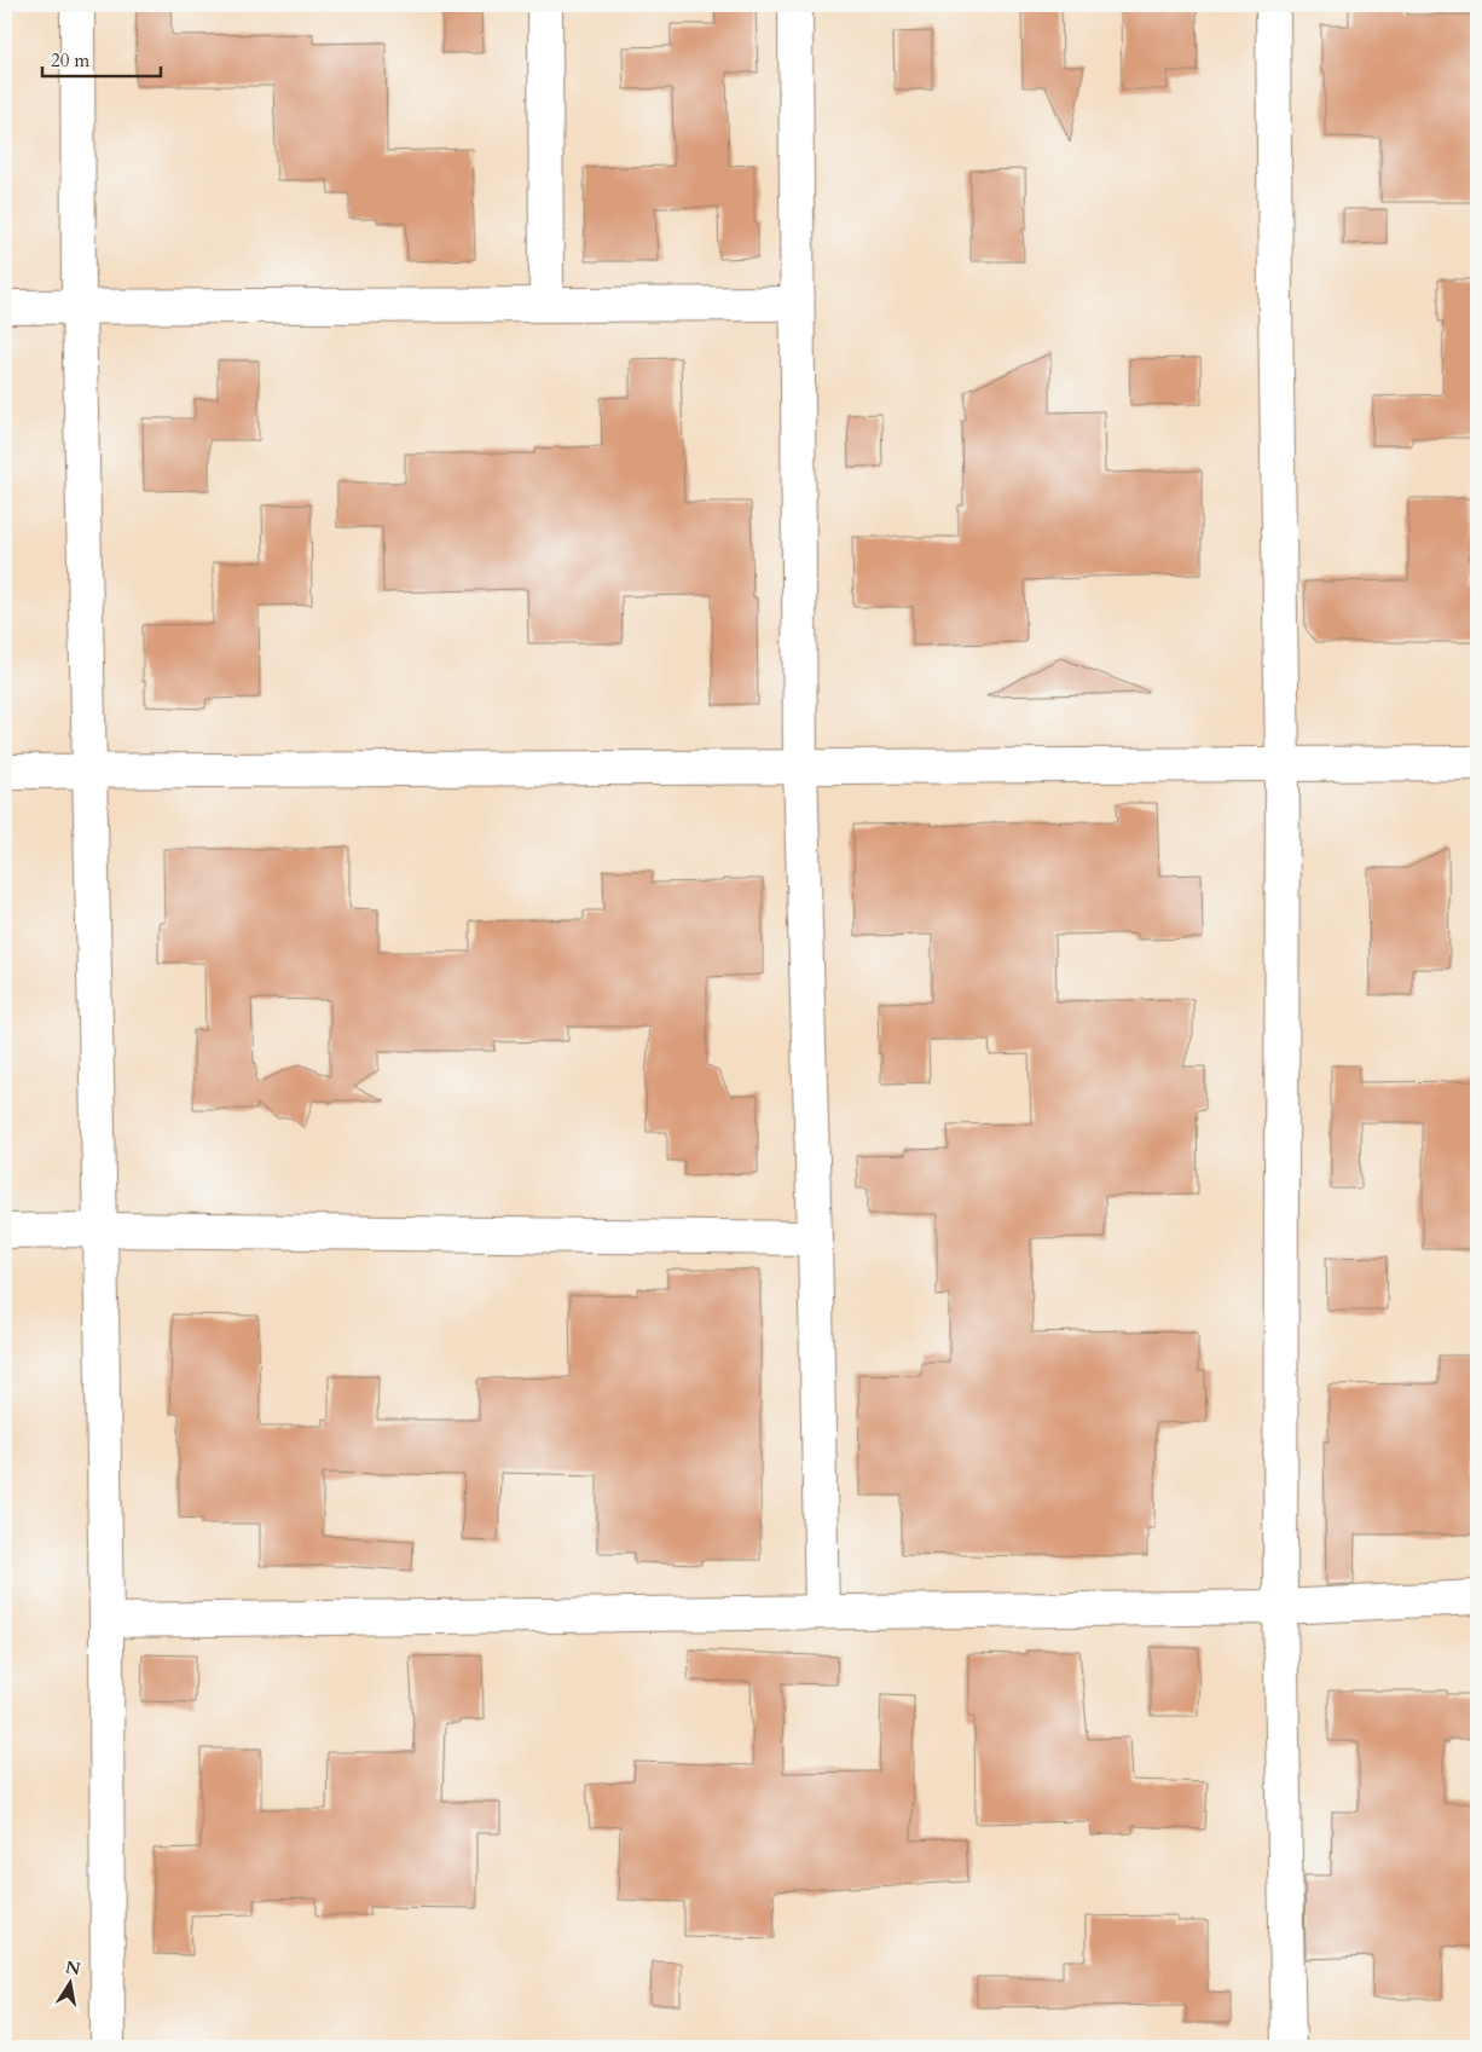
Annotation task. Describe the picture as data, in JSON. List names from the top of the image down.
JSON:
{
  "scale_bar": "20 m",
  "north": "top"
}
